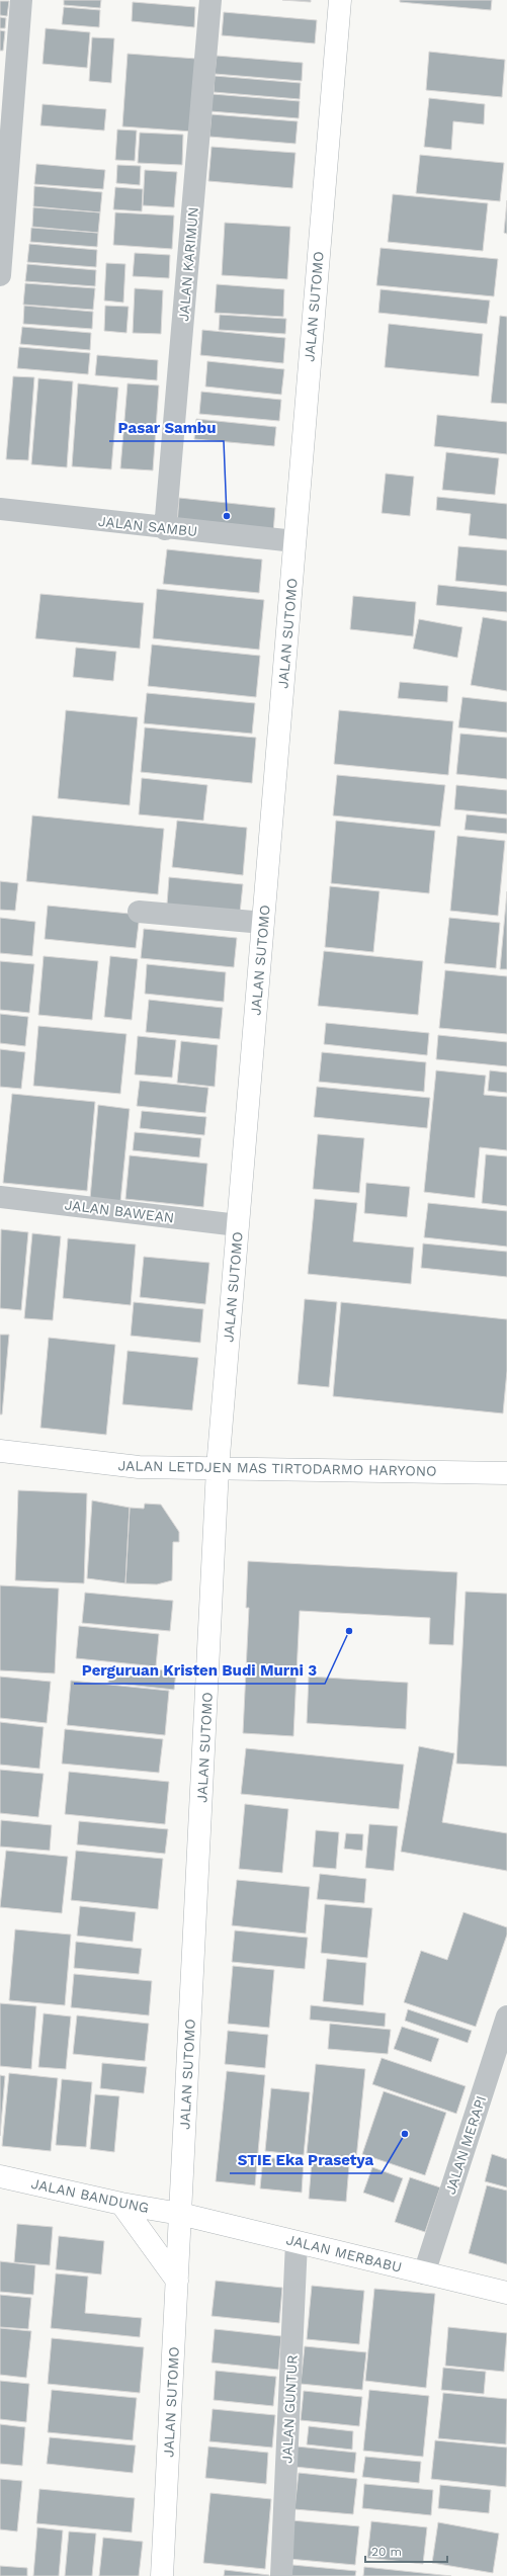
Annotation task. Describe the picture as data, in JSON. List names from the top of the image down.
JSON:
{
  "streets": {
    "main road": [
      "JALAN SUTOMO",
      "JALAN LETDJEN MAS TIRTODARMO HARYONO",
      "JALAN BANDUNG",
      "JALAN MERBABU"
    ],
    "street": [
      "JALAN KARIMUN",
      "JALAN SAMBU",
      "JALAN BAWEAN",
      "JALAN MERAPI",
      "JALAN GUNTUR"
    ]
  },
  "crossings": [
    ["JALAN KARIMUN", "JALAN SAMBU"],
    ["JALAN SUTOMO", "JALAN SAMBU"],
    ["JALAN SUTOMO", "JALAN BAWEAN"],
    ["JALAN SUTOMO", "JALAN LETDJEN MAS TIRTODARMO HARYONO"],
    ["JALAN SUTOMO", "JALAN BANDUNG"],
    ["JALAN SUTOMO", "JALAN MERBABU"],
    ["JALAN MERAPI", "JALAN MERBABU"],
    ["JALAN BANDUNG", "JALAN MERBABU"],
    ["JALAN MERBABU", "JALAN GUNTUR"]
  ],
  "places": ["Pasar Sambu", "Perguruan Kristen Budi Murni 3", "STIE Eka Prasetya"],
  "scale_bar": "20 m"
}
